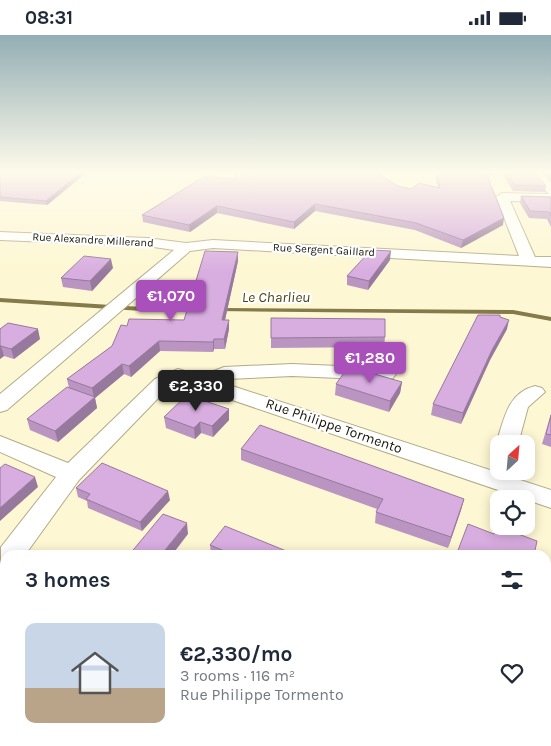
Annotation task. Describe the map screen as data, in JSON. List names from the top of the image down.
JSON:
{
  "streets": {
    "street": ["Rue Alexandre Millerand", "Rue Sergent Gaillard", "Rue Philippe Tormento"]
  },
  "crossings": [
    ["Rue Alexandre Millerand", "Rue Sergent Gaillard"]
  ],
  "water": ["Le Charlieu"],
  "north": "top right",
  "page": {
    "status": "08:31",
    "price": ["€1,070", "€1,280", "€2,330"],
    "heading": "3 homes",
    "list": [
      {
        "name": "€2,330/mo",
        "note": "3 rooms · 116 m² · Rue Philippe Tormento"
      }
    ]
  }
}
